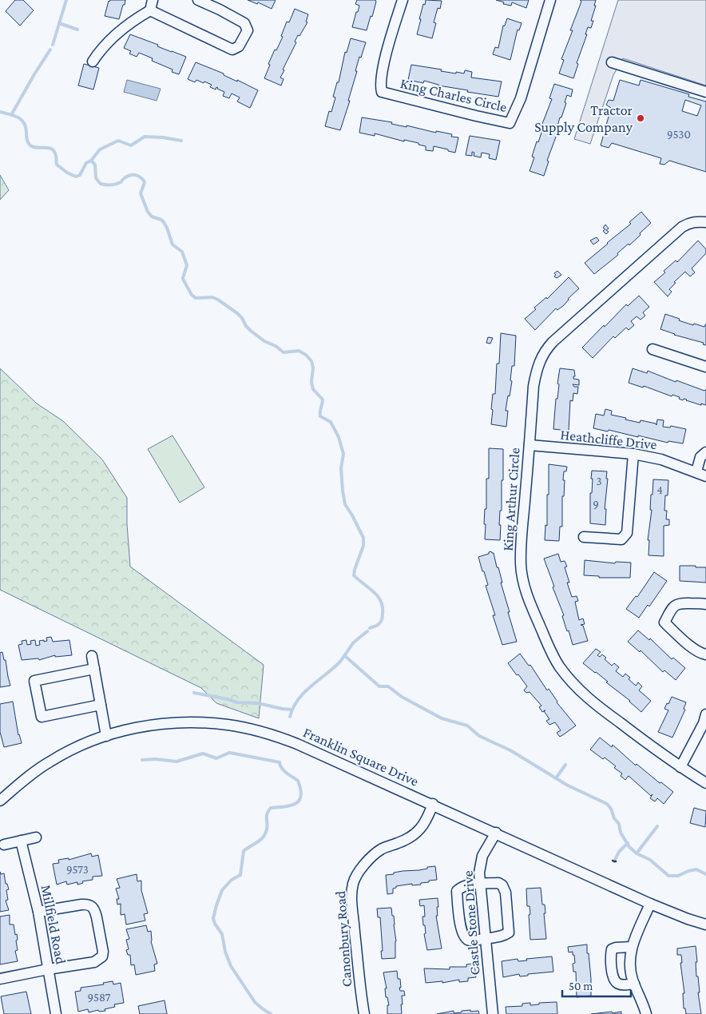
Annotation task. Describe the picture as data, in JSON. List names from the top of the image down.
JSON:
{
  "streets": {
    "street": [
      "King Charles Circle",
      "Heathcliffe Drive",
      "King Arthur Circle",
      "Franklin Square Drive",
      "Castle Stone Drive",
      "Millfield Road",
      "Canonbury Road"
    ]
  },
  "crossings": [
    ["Heathcliffe Drive", "King Arthur Circle"],
    ["Franklin Square Drive", "Castle Stone Drive"],
    ["Franklin Square Drive", "Canonbury Road"]
  ],
  "places": ["Tractor Supply Company"],
  "house_numbers": [
    "9530",
    "3",
    "4",
    "9",
    "9573",
    "9587"
  ],
  "scale_bar": "50 m"
}
